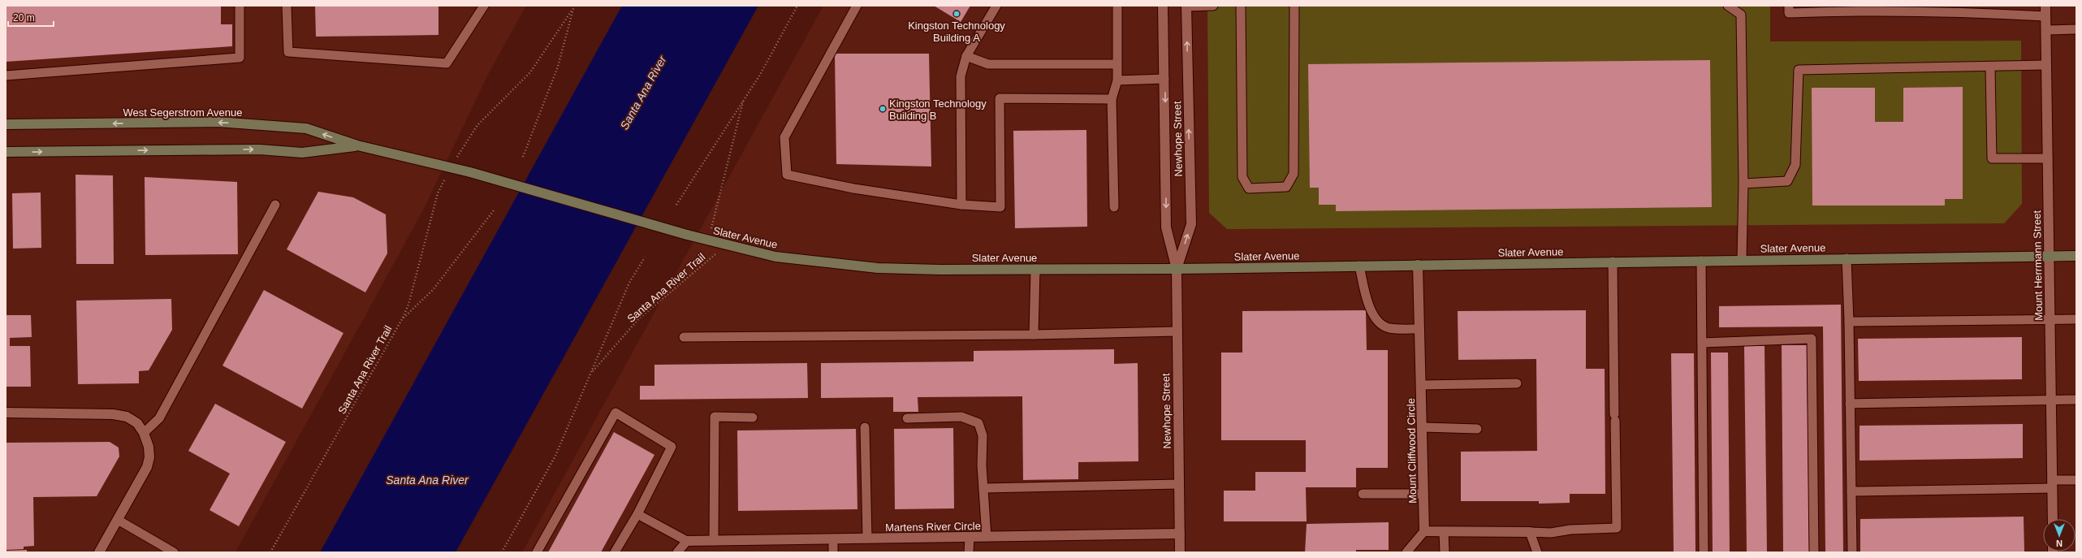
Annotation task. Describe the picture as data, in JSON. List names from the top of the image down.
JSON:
{
  "streets": {
    "main road": ["West Segerstrom Avenue", "Slater Avenue"],
    "street": [
      "Newhope Street",
      "Mount Herrmann Street",
      "Mount Cliffwood Circle",
      "Martens River Circle"
    ],
    "path": ["Santa Ana River Trail"]
  },
  "crossings": [
    ["West Segerstrom Avenue", "Slater Avenue"],
    ["Newhope Street", "Slater Avenue"],
    ["Newhope Street", "Martens River Circle"],
    ["Slater Avenue", "Mount Herrmann Street"],
    ["Slater Avenue", "Santa Ana River Trail"],
    ["Slater Avenue", "Mount Cliffwood Circle"]
  ],
  "water": ["Santa Ana River"],
  "places": ["Kingston Technology Building A", "Kingston Technology Building B"],
  "scale_bar": "20 m",
  "north": "bottom"
}
